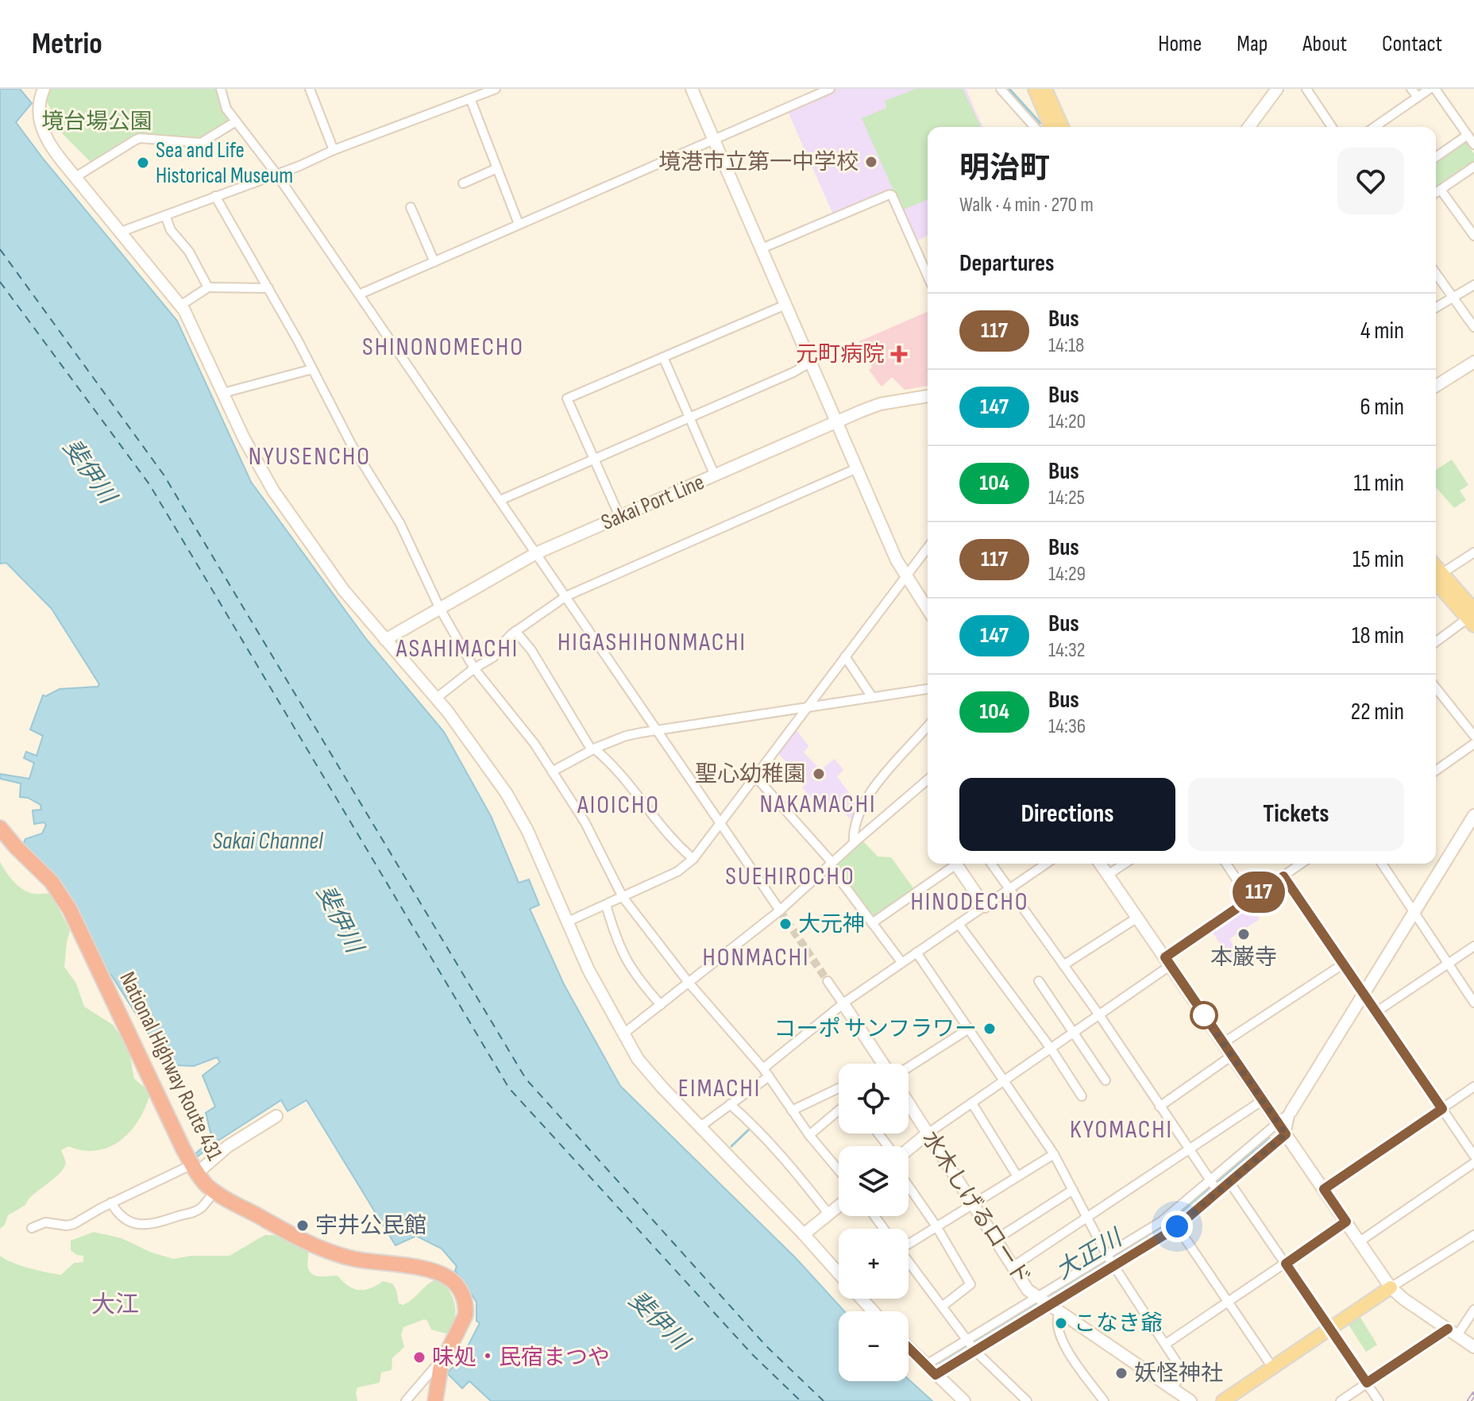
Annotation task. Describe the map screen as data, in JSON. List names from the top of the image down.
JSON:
{
  "streets": {
    "highway": ["National Highway Route 431"],
    "street": ["Sakai Port Line", "水木しげるロード"]
  },
  "districts": [
    "SHINONOMECHO",
    "NYUSENCHO",
    "HIGASHIHONMACHI",
    "ASAHIMACHI",
    "NAKAMACHI",
    "AIOICHO",
    "SUEHIROCHO",
    "HINODECHO",
    "HONMACHI",
    "EIMACHI",
    "KYOMACHI",
    "大江"
  ],
  "water": ["斐伊川", "Sakai Channel", "大正川"],
  "parks": ["境台場公園"],
  "places": {
    "other": [
      "境港市立第一中学校",
      "Sea and Life Historical Museum",
      "聖心幼稚園",
      "大元神",
      "本巌寺",
      "コーポ サンフラワー",
      "宇井公民館",
      "こなき爺",
      "味処・民宿まつや",
      "妖怪神社"
    ],
    "health": ["元町病院"]
  },
  "lines": ["bus line 117"],
  "page": {
    "header": "Metrio",
    "nav": [
      "Home",
      "Map",
      "About",
      "Contact"
    ],
    "on_map": "117",
    "heading": [
      ["明治町", "Walk · 4 min · 270 m"],
      "Departures"
    ],
    "list": [
      {
        "mark": "117",
        "name": "Bus",
        "note": "14:18",
        "value": "4 min"
      },
      {
        "mark": "147",
        "name": "Bus",
        "note": "14:20",
        "value": "6 min"
      },
      {
        "mark": "104",
        "name": "Bus",
        "note": "14:25",
        "value": "11 min"
      },
      {
        "mark": "117",
        "name": "Bus",
        "note": "14:29",
        "value": "15 min"
      },
      {
        "mark": "147",
        "name": "Bus",
        "note": "14:32",
        "value": "18 min"
      },
      {
        "mark": "104",
        "name": "Bus",
        "note": "14:36",
        "value": "22 min"
      }
    ],
    "buttons": ["Directions", "Tickets"],
    "map_buttons": ["+", "−"]
  }
}
